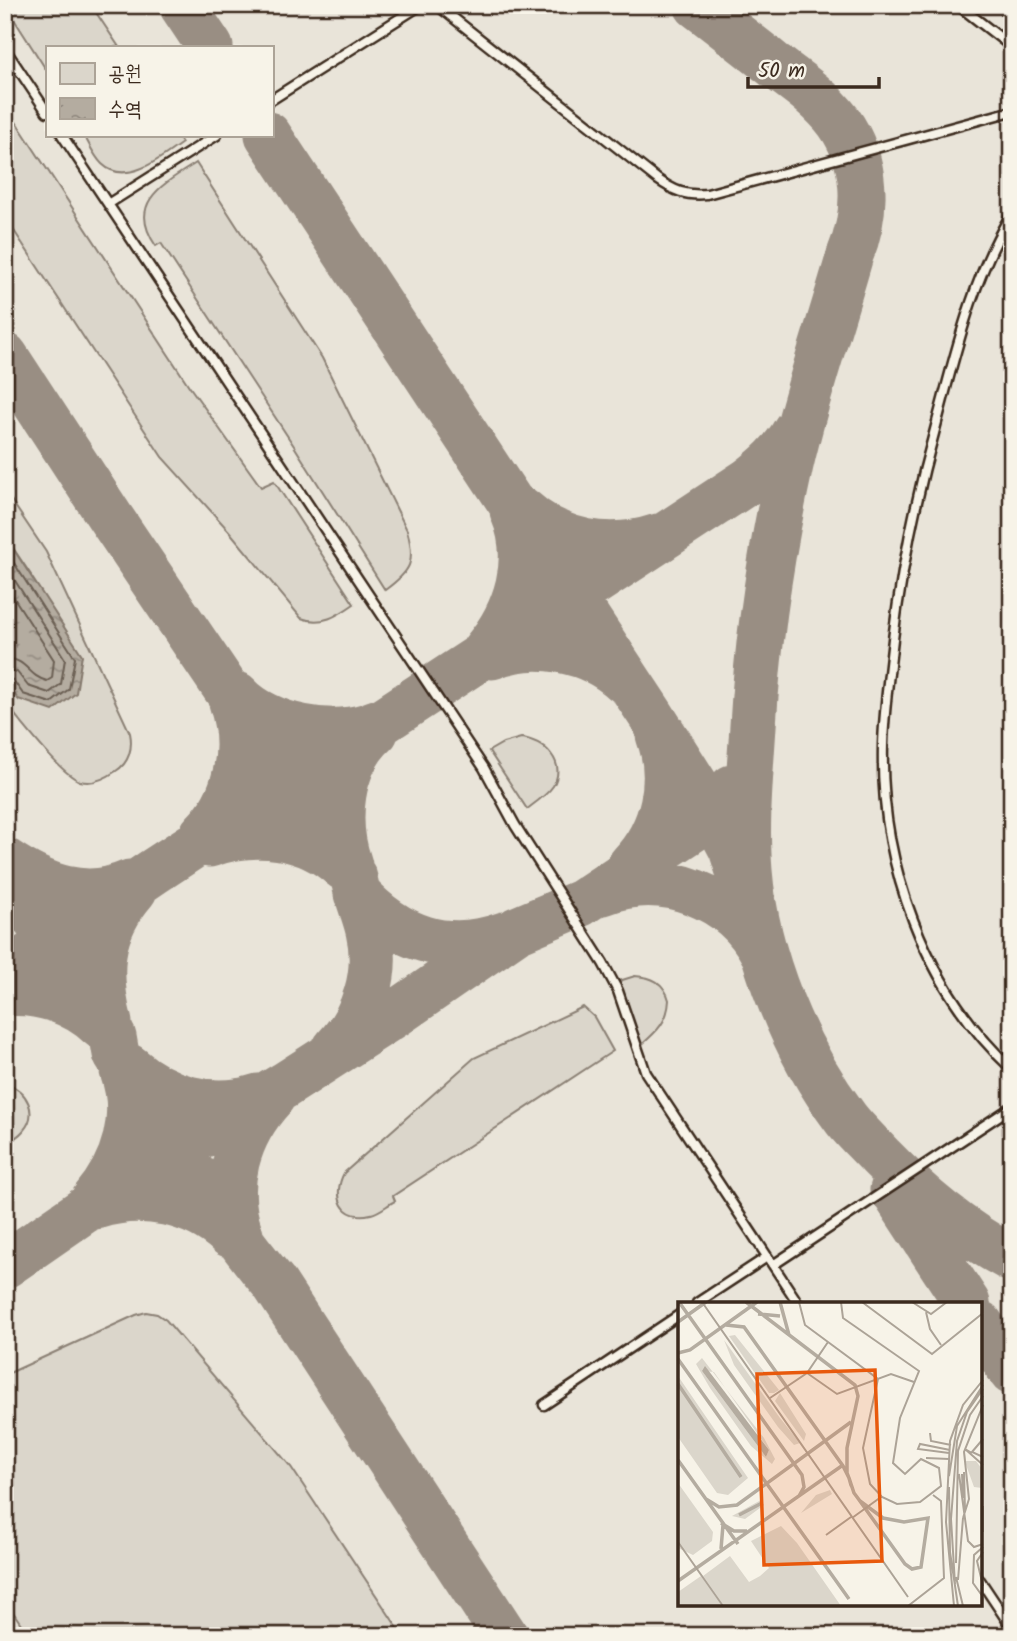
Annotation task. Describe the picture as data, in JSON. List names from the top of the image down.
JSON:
{
  "legend": ["공원", "수역"],
  "scale_bar": "50 m"
}
